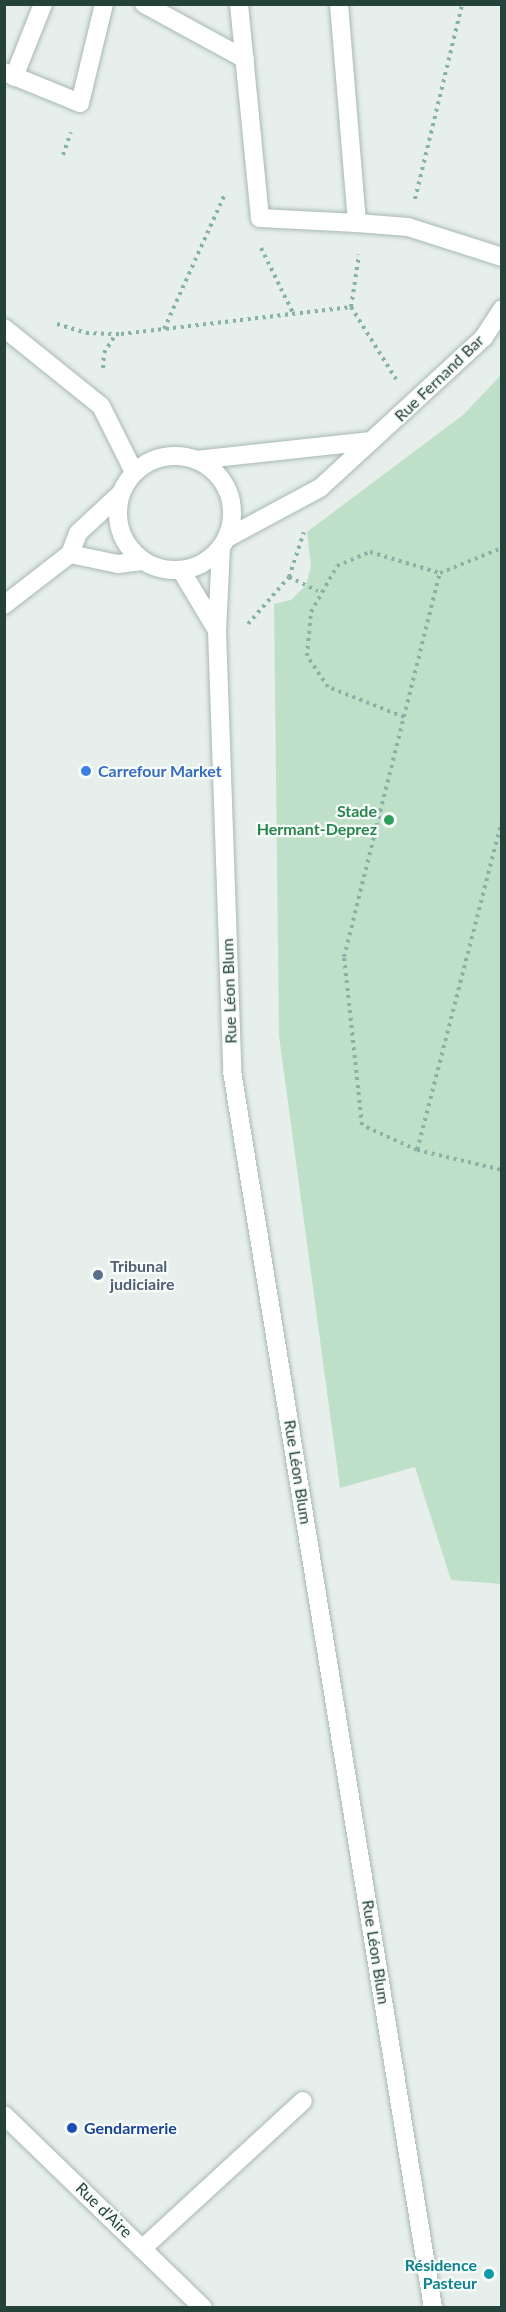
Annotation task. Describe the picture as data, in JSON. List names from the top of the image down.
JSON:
{
  "streets": {
    "street": ["Rue Fernand Bar", "Rue Léon Blum", "Rue d'Aire"]
  },
  "crossings": [
    ["Rue Fernand Bar", "Rue Léon Blum"]
  ],
  "places": [
    "Carrefour Market",
    "Stade Hermant-Deprez",
    "Tribunal judiciaire",
    "Gendarmerie",
    "Résidence Pasteur"
  ]
}
